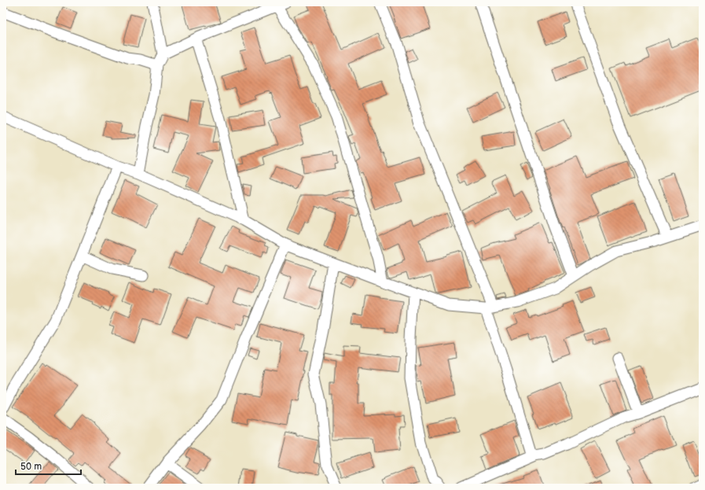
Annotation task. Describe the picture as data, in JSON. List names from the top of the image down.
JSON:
{
  "scale_bar": "50 m"
}
